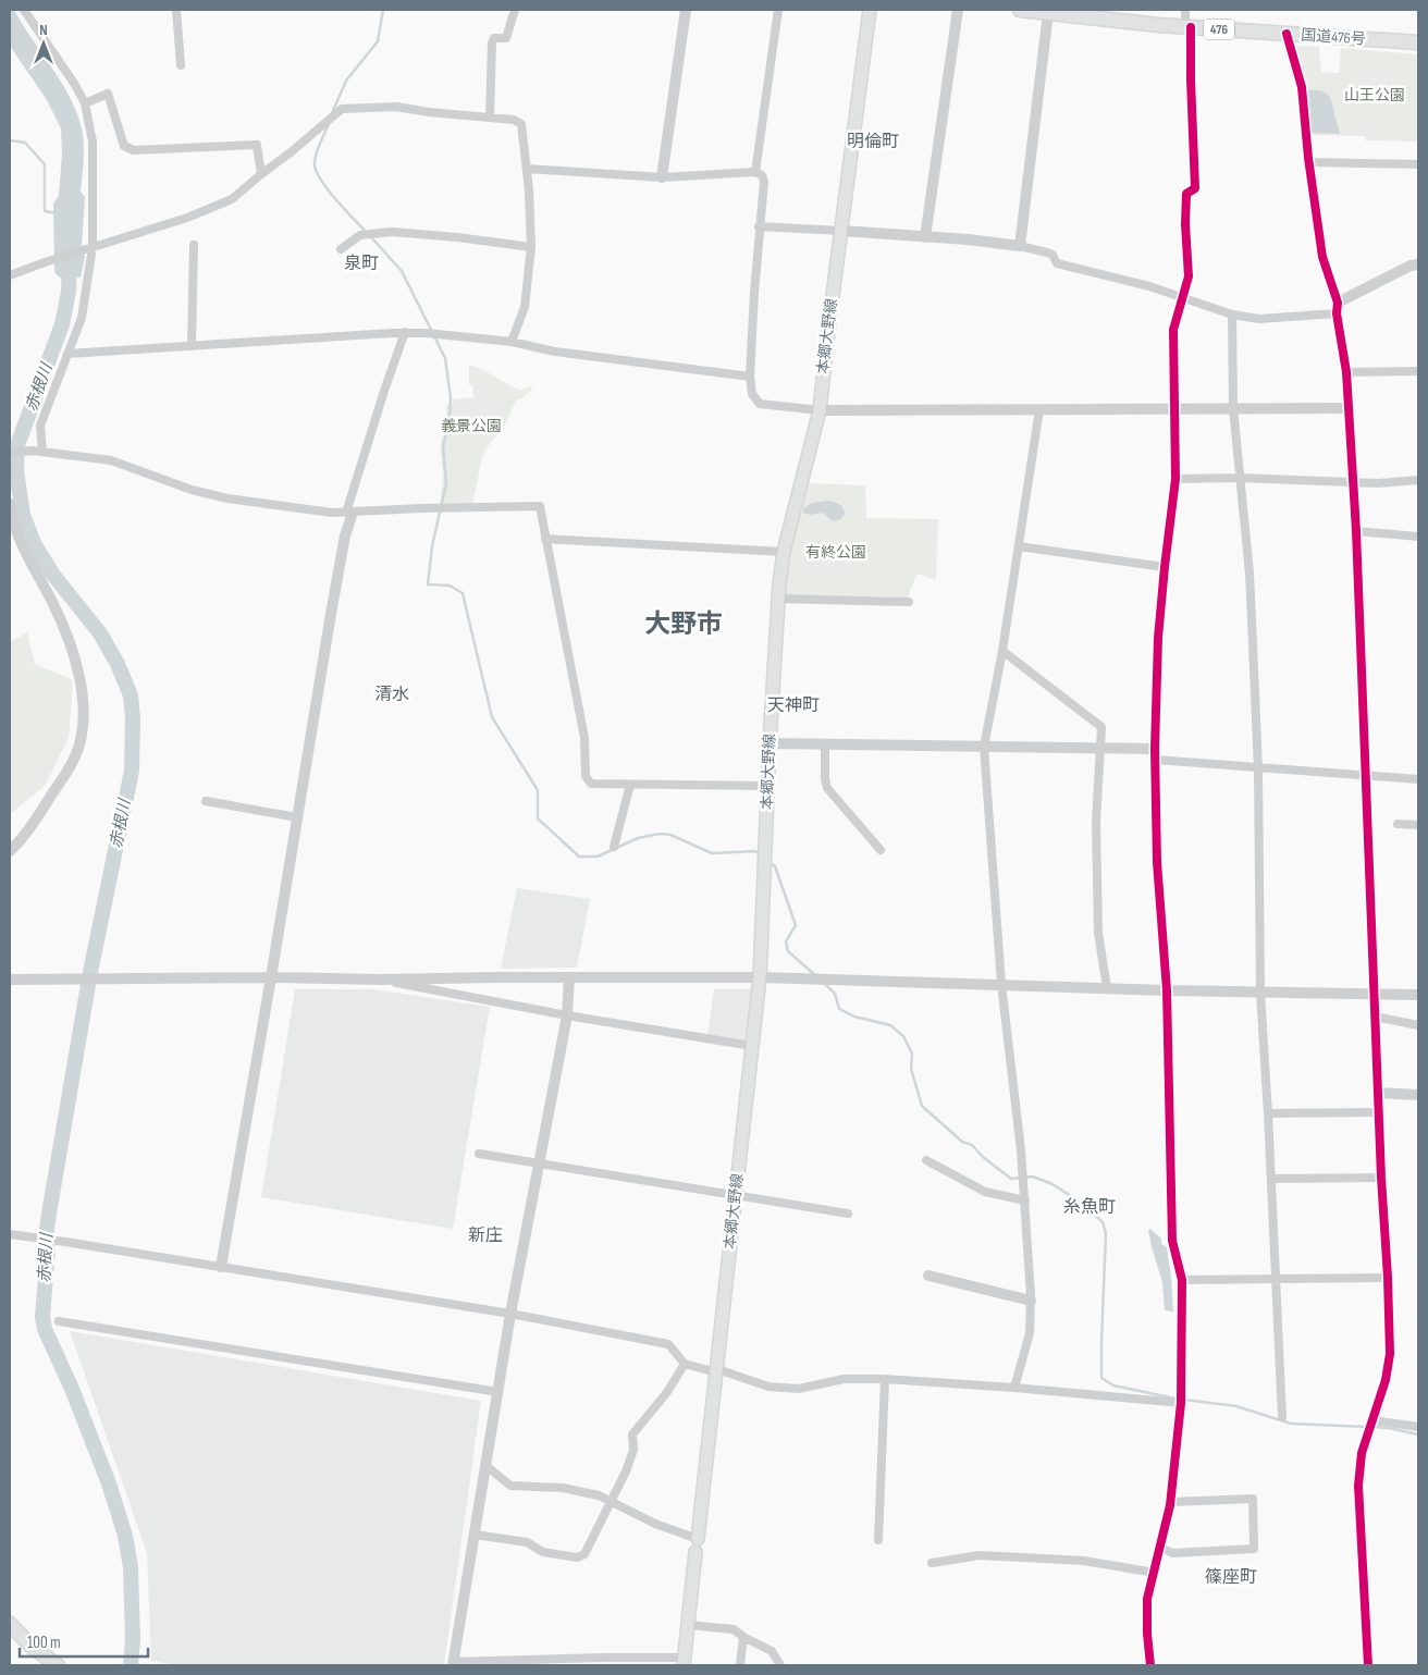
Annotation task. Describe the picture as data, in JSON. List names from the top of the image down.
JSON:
{
  "streets": {
    "highway": ["476", "国道476号"],
    "main road": ["本郷大野線"]
  },
  "districts": [
    "明倫町",
    "泉町",
    "大野市",
    "清水",
    "天神町",
    "糸魚町",
    "新庄",
    "篠座町"
  ],
  "water": ["赤根川"],
  "parks": ["山王公園", "義景公園", "有終公園"],
  "scale_bar": "100 m",
  "north": "top"
}
